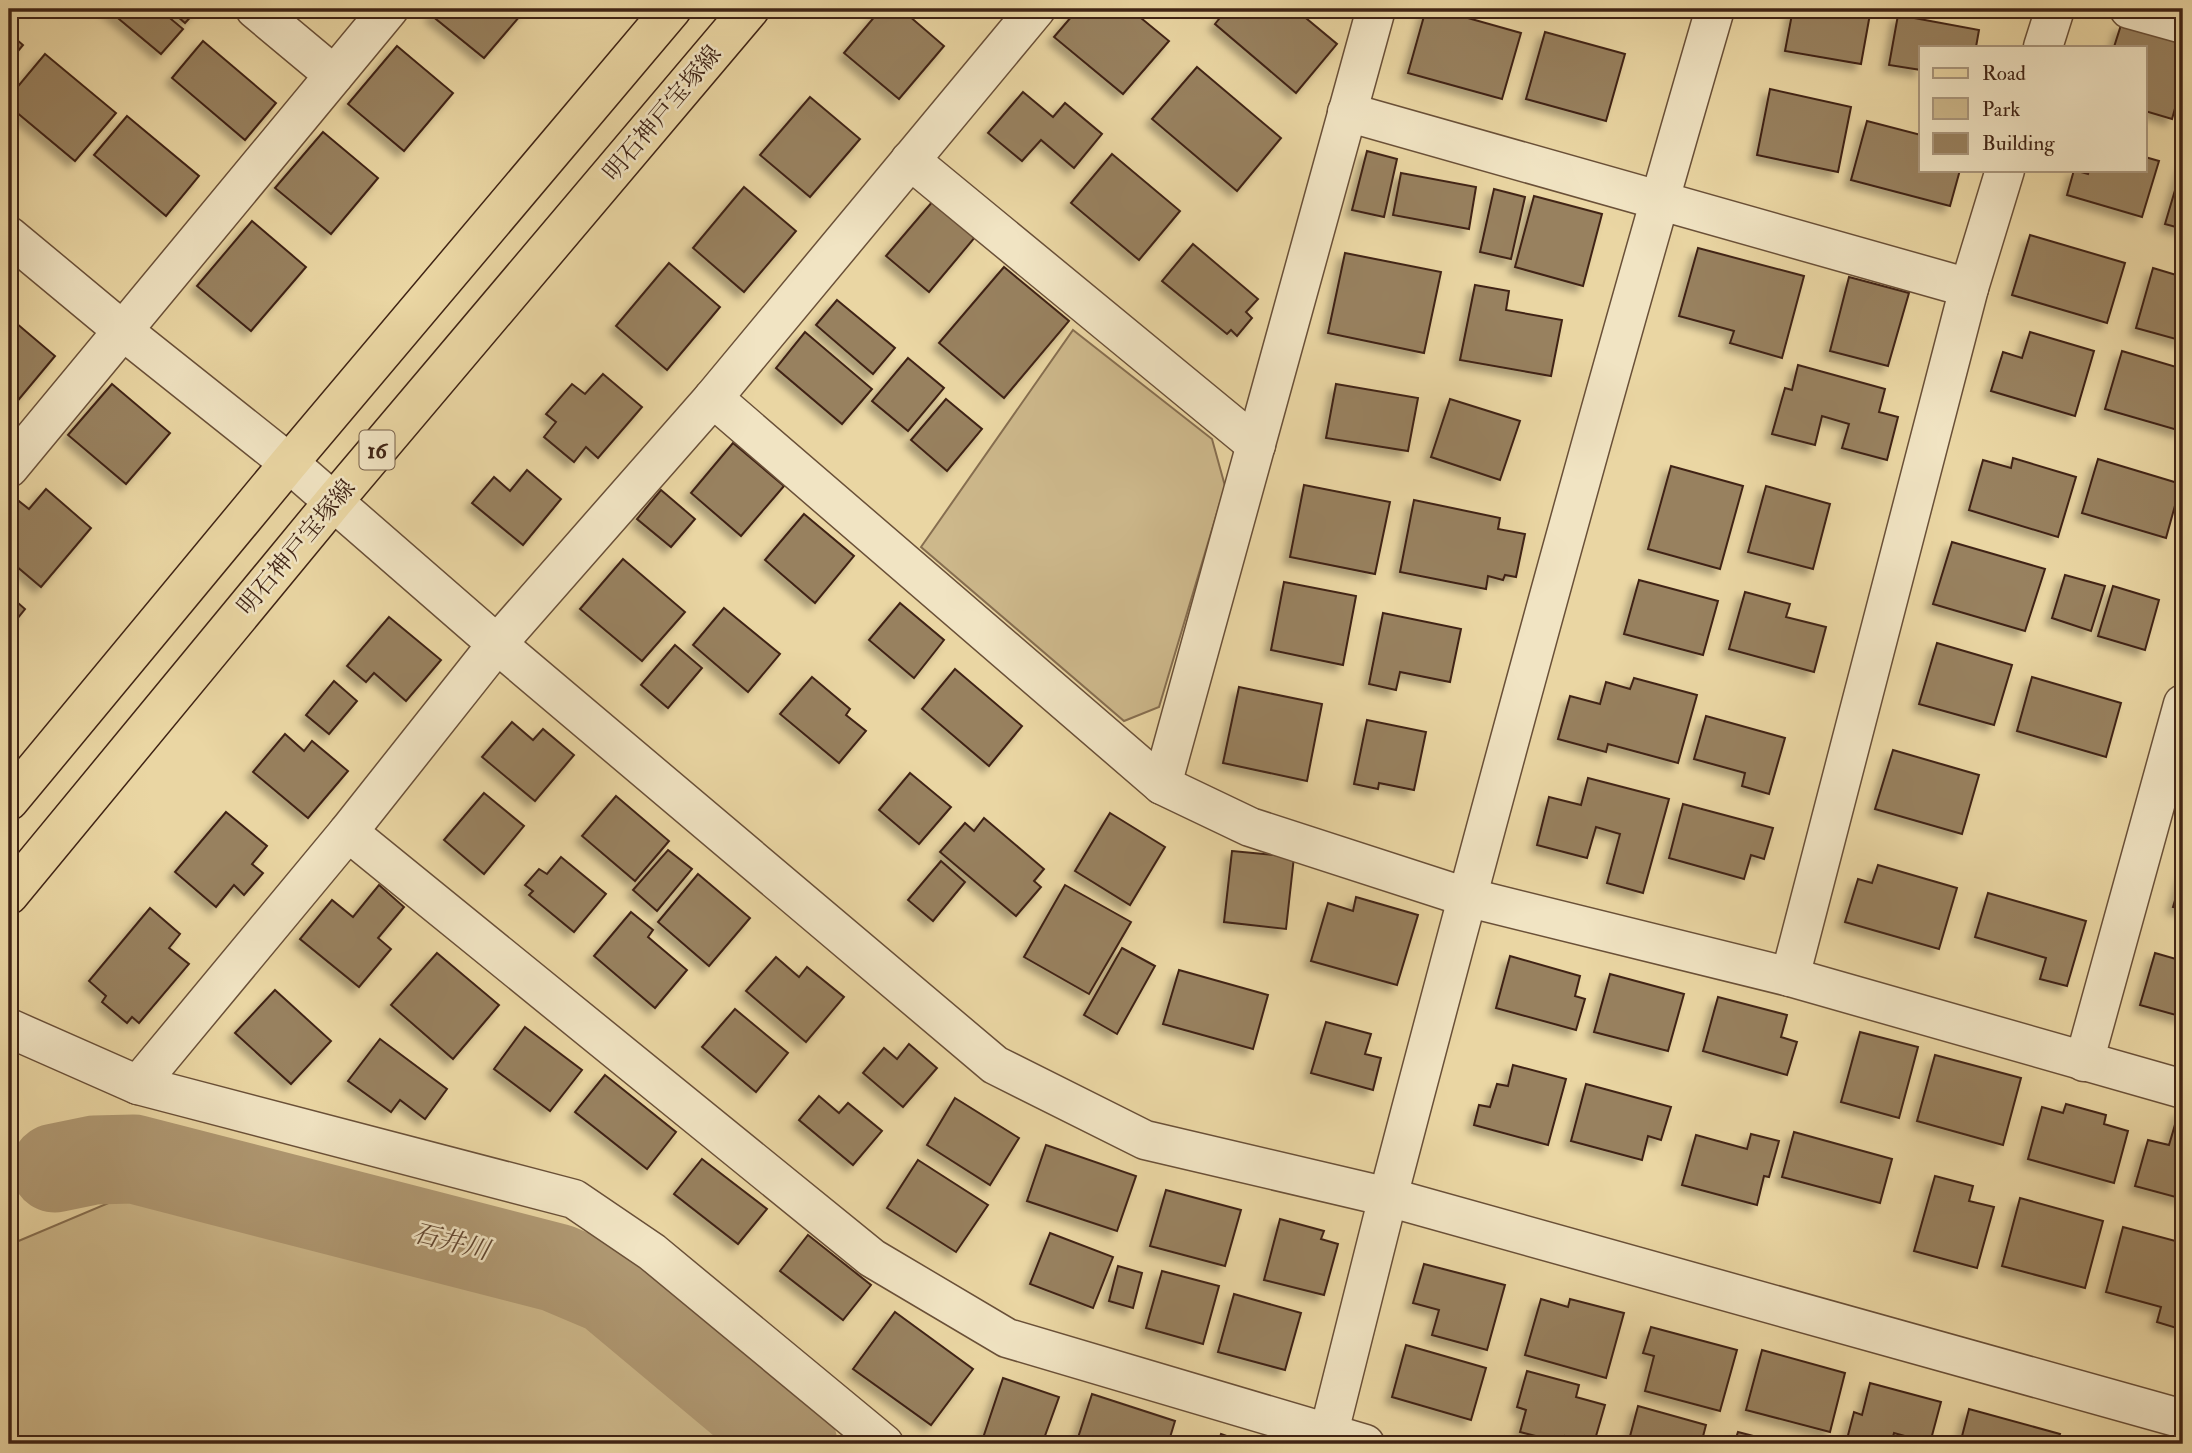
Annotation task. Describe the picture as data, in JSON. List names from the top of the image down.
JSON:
{
  "streets": {
    "main road": ["明石神戸宝塚線", "16"]
  },
  "water": ["石井川"],
  "legend": ["Road", "Park", "Building"]
}
